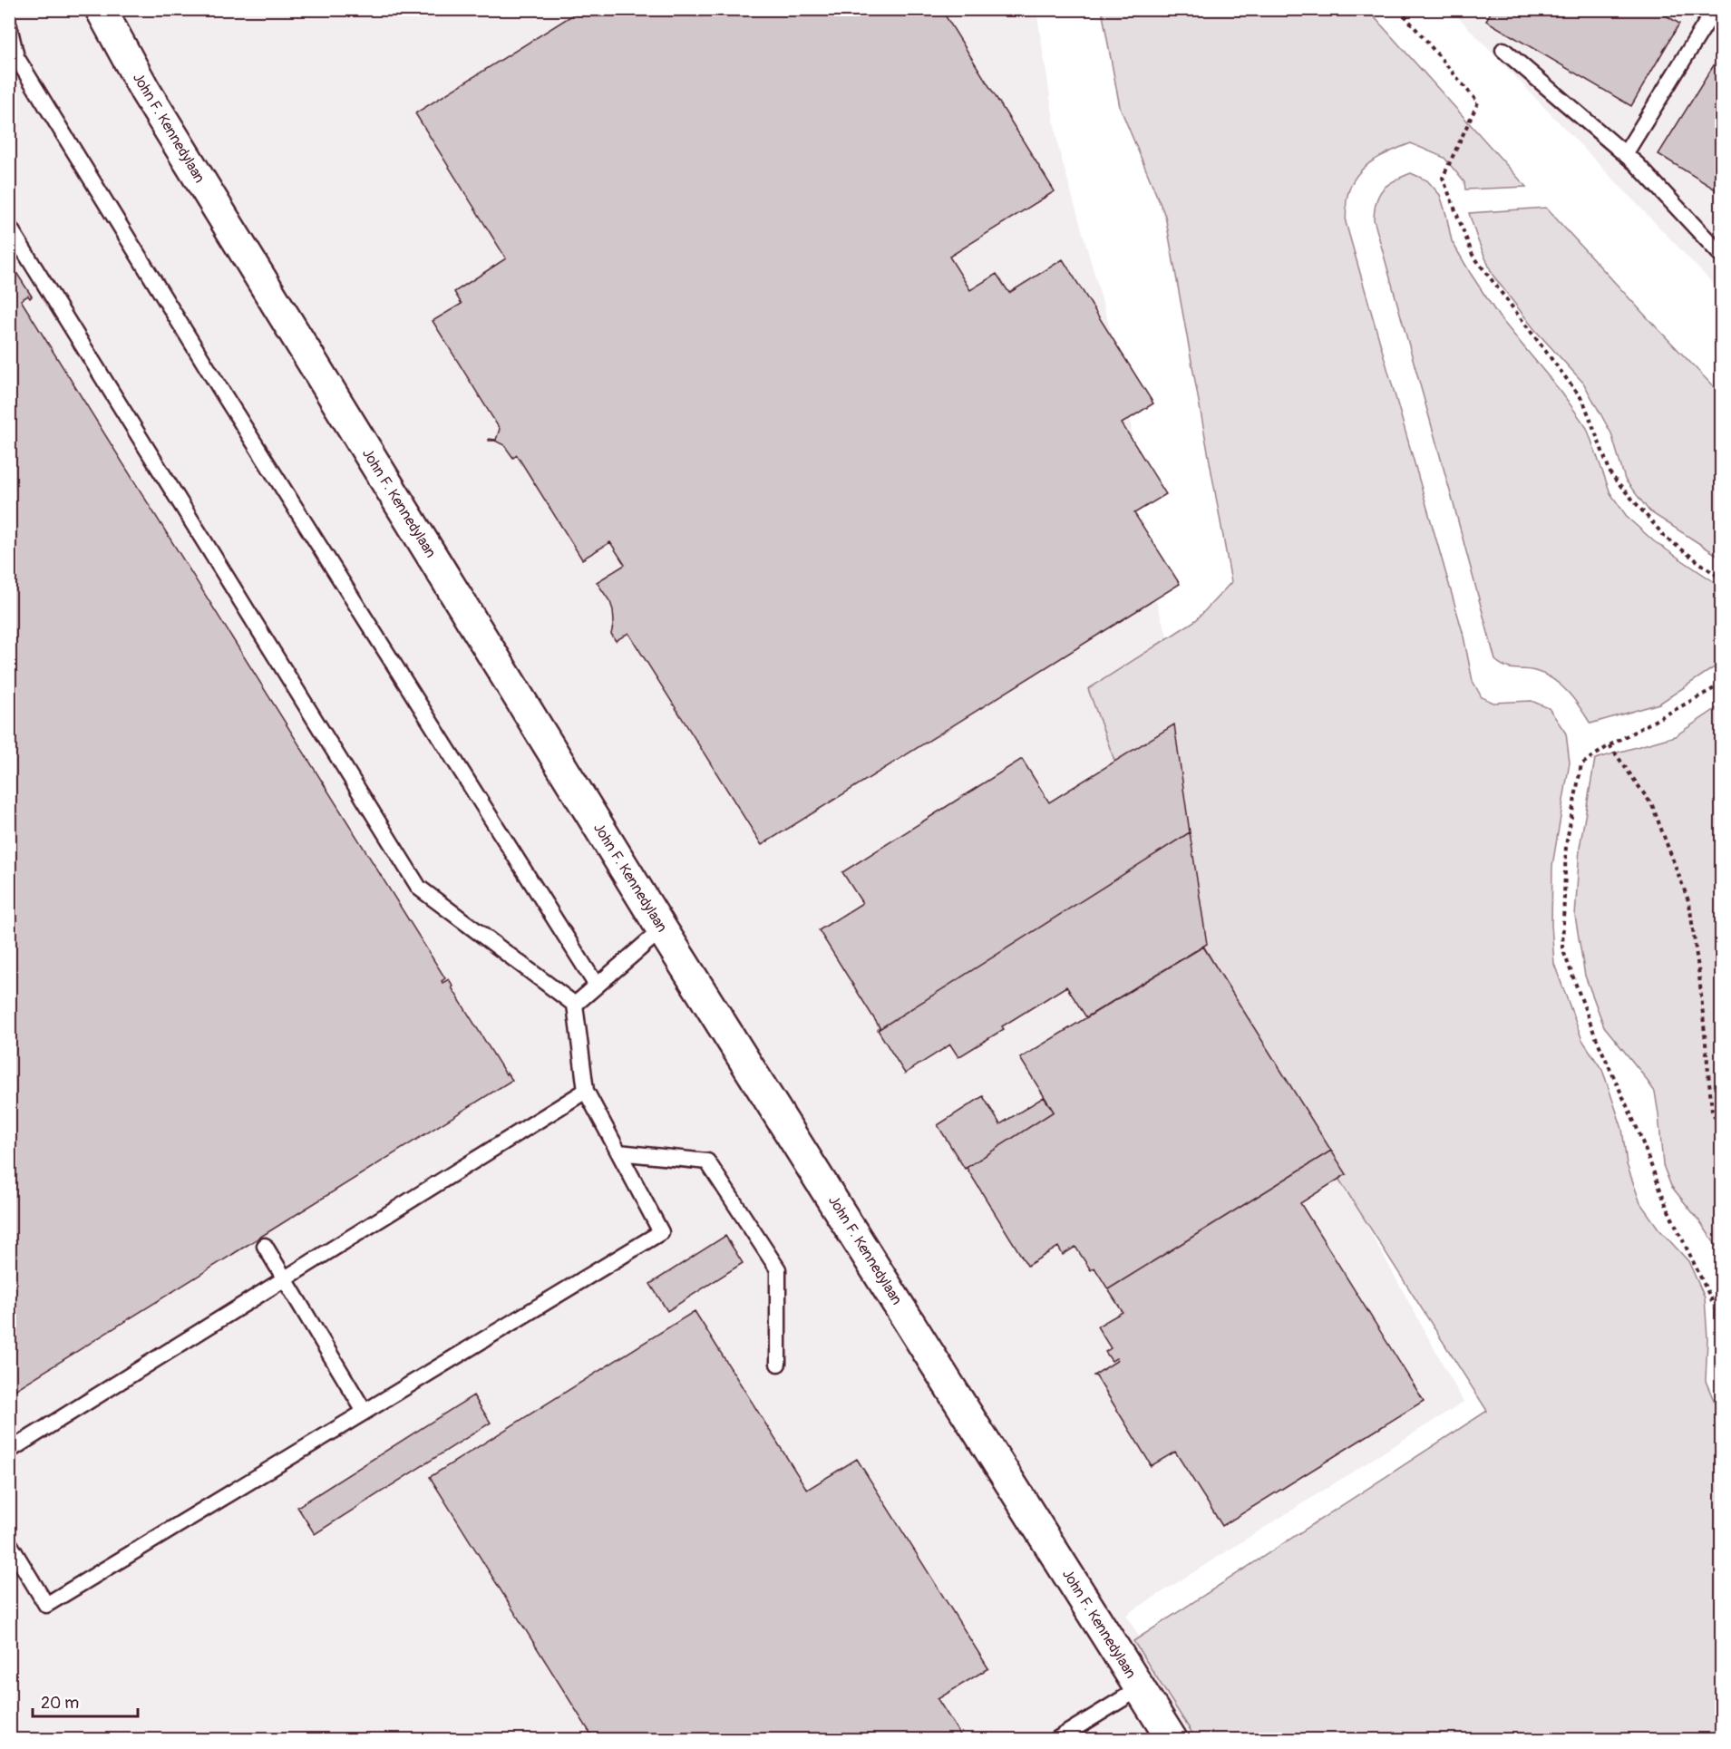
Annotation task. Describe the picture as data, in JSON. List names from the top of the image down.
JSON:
{
  "streets": {
    "street": ["John F. Kennedylaan"]
  },
  "scale_bar": "20 m"
}
